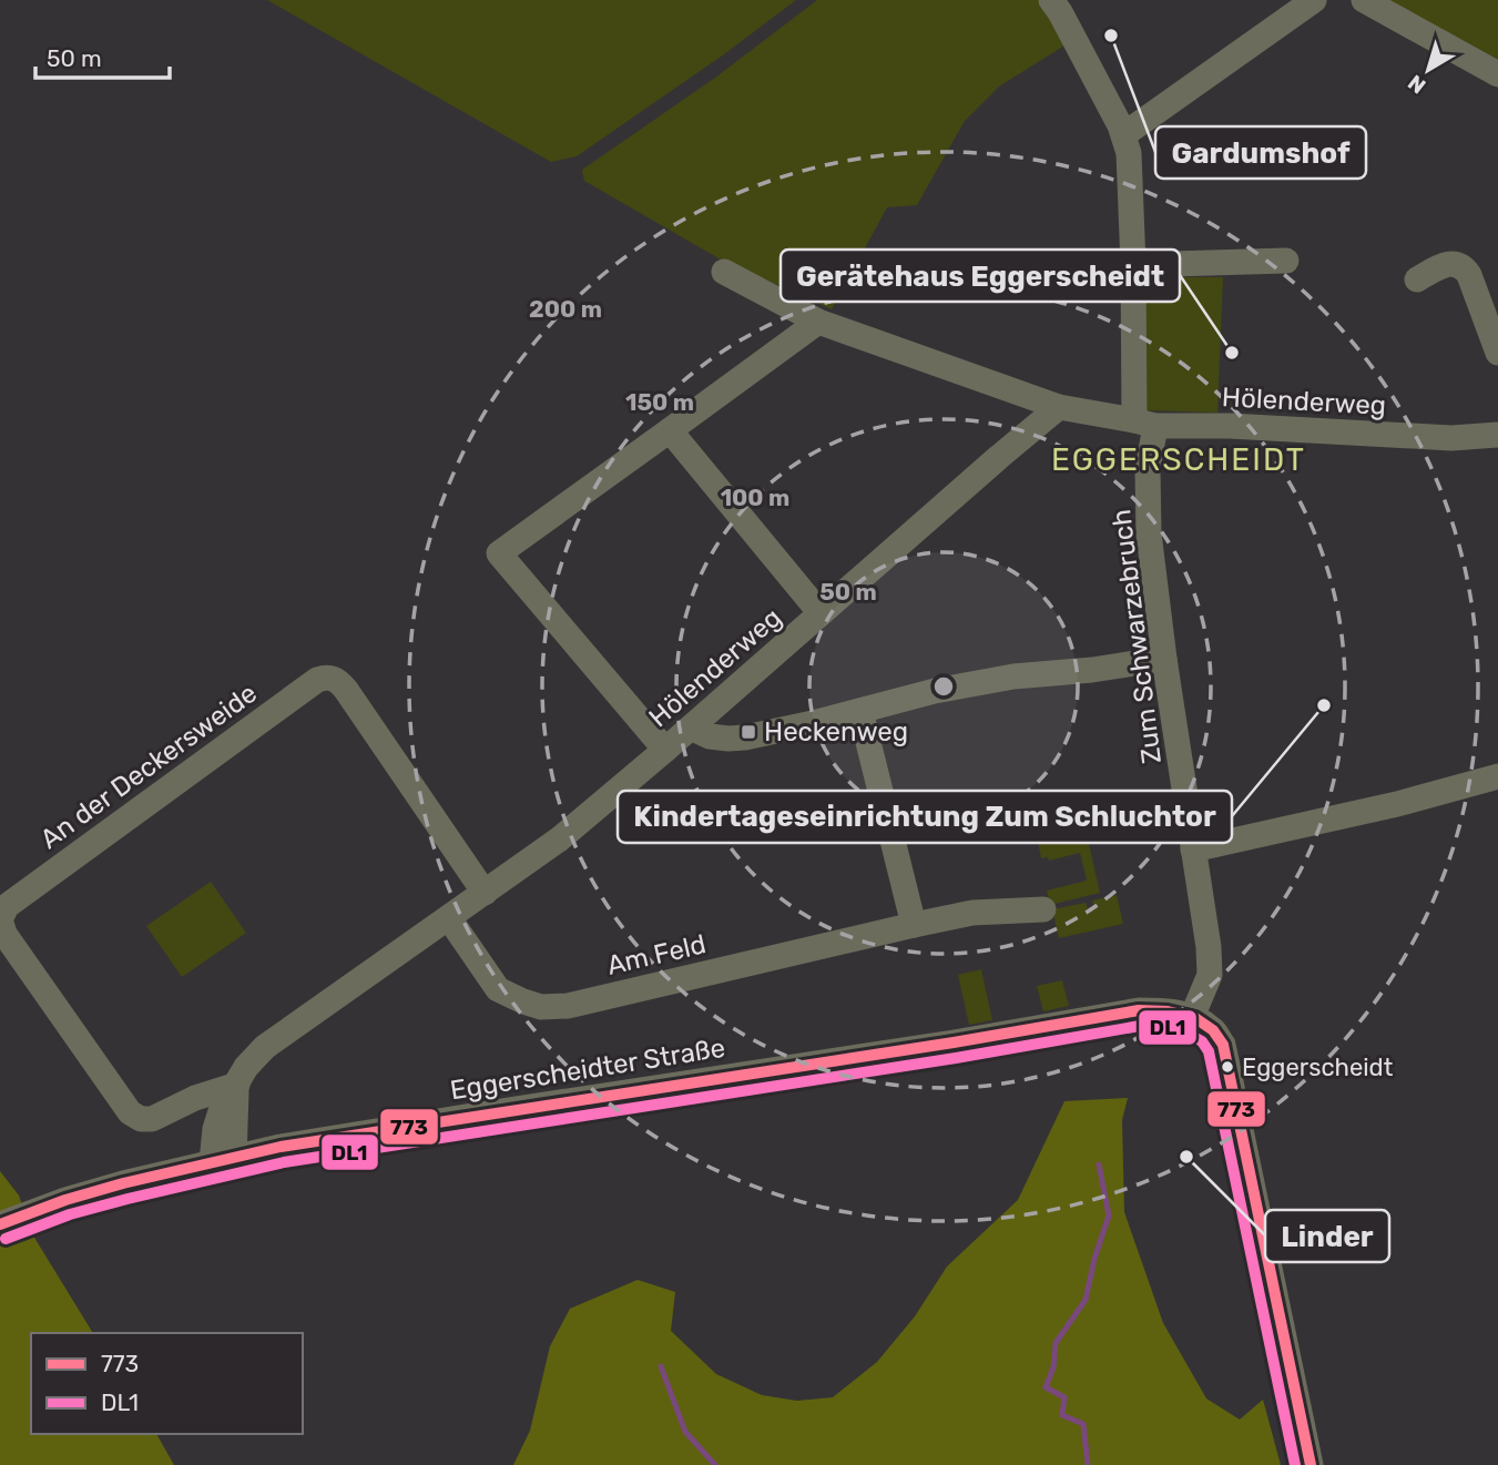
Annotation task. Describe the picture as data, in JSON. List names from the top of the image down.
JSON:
{
  "streets": {
    "street": [
      "Hölenderweg",
      "Zum Schwarzebruch",
      "An der Deckersweide",
      "Am Feld",
      "Eggerscheidter Straße"
    ]
  },
  "crossings": [
    ["Hölenderweg", "Zum Schwarzebruch"],
    ["Hölenderweg", "An der Deckersweide"],
    ["Hölenderweg", "Am Feld"],
    ["Hölenderweg", "Eggerscheidter Straße"],
    ["Zum Schwarzebruch", "Eggerscheidter Straße"]
  ],
  "districts": ["EGGERSCHEIDT"],
  "places": {
    "other": [
      "Gardumshof",
      "Gerätehaus Eggerscheidt",
      "Kindertageseinrichtung Zum Schluchtor",
      "Eggerscheidt",
      "Linder"
    ],
    "transit": ["Heckenweg"]
  },
  "lines": ["transit line 773", "transit line DL1"],
  "legend": ["773", "DL1"],
  "scale_bar": "50 m",
  "north": "bottom left",
  "rings": [
    "200 m",
    "150 m",
    "100 m",
    "50 m"
  ]
}
